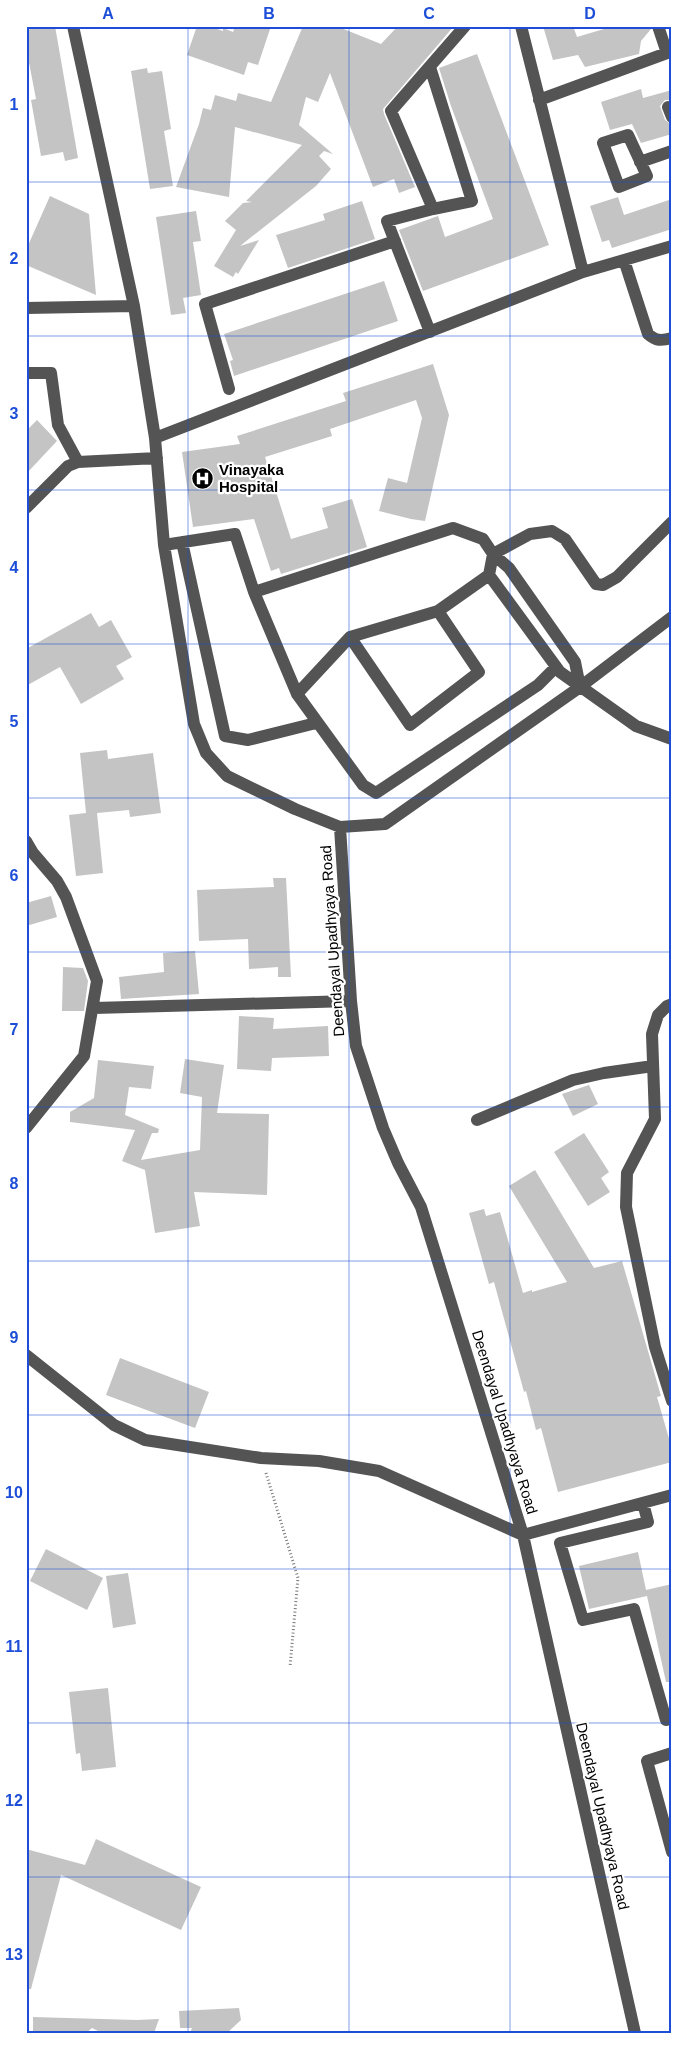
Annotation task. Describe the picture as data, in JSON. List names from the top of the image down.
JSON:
{
  "streets": {
    "street": ["Deendayal Upadhyaya Road"]
  },
  "places": {
    "hospital": ["Vinayaka Hospital"]
  },
  "grid": {
    "columns": [
      "A",
      "B",
      "C",
      "D"
    ],
    "rows": [
      "1",
      "2",
      "3",
      "4",
      "5",
      "6",
      "7",
      "8",
      "9",
      "10",
      "11",
      "12",
      "13"
    ]
  }
}
